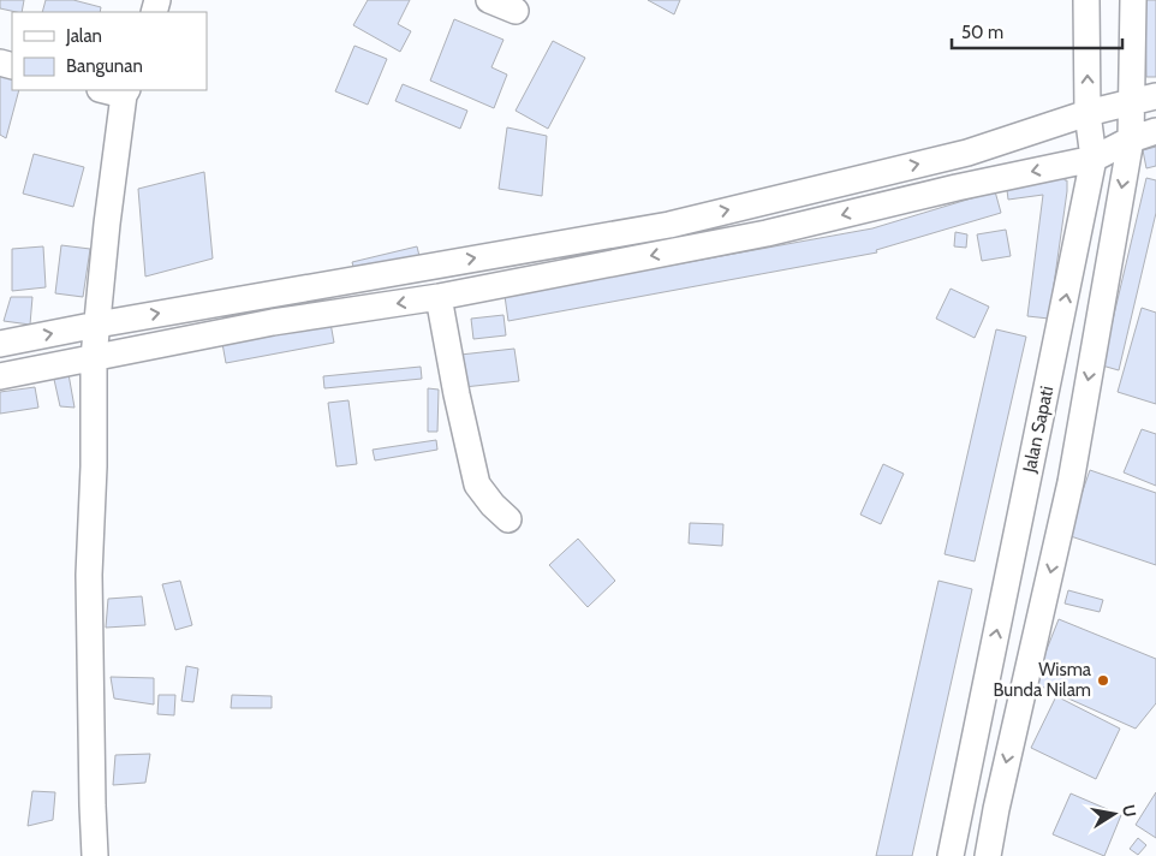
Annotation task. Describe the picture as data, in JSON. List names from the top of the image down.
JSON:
{
  "streets": {
    "street": ["Jalan Sapati"]
  },
  "places": ["Wisma Bunda Nilam"],
  "legend": ["Jalan", "Bangunan"],
  "scale_bar": "50 m",
  "north": "right"
}
